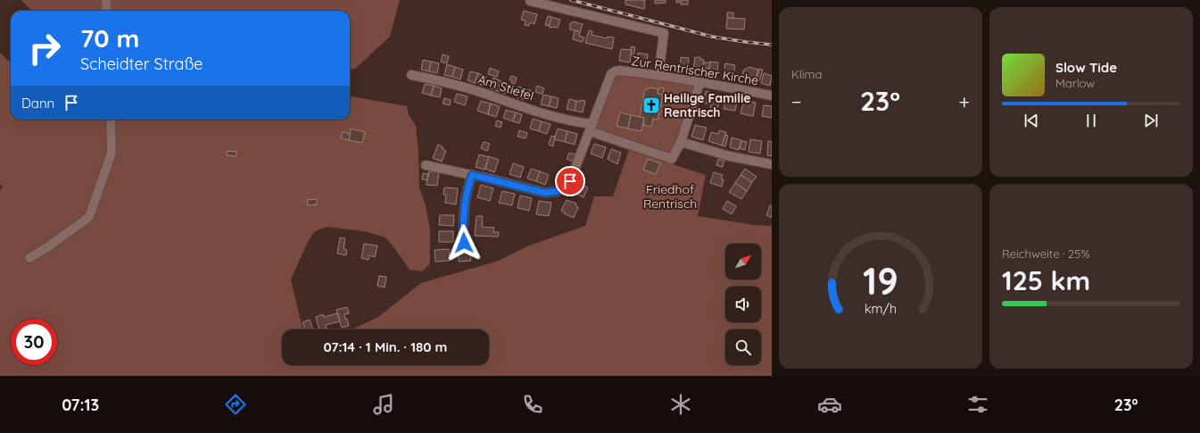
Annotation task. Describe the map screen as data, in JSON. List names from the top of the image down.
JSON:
{
  "streets": {
    "street": ["Zur Rentrischer Kirche", "Am Stiefel"]
  },
  "crossings": [
    ["Zur Rentrischer Kirche", "Am Stiefel"]
  ],
  "parks": ["Friedhof Rentrisch"],
  "places": {
    "church": ["Heilige Familie Rentrisch"]
  },
  "north": "top right",
  "page": {
    "tile": [
      "Klima",
      ["Reichweite · 25%", "125 km"]
    ],
    "turn": ["70 m", "Scheidter Straße"],
    "song": ["Slow Tide", "Marlow"],
    "then": "Dann",
    "heat": ["−", "23°", "+"],
    "limit": "30",
    "trip": "07:14 · 1 Min. · 180 m",
    "tabs": ["07:13", "23°"],
    "gauge": ["19", "km/h"]
  }
}
